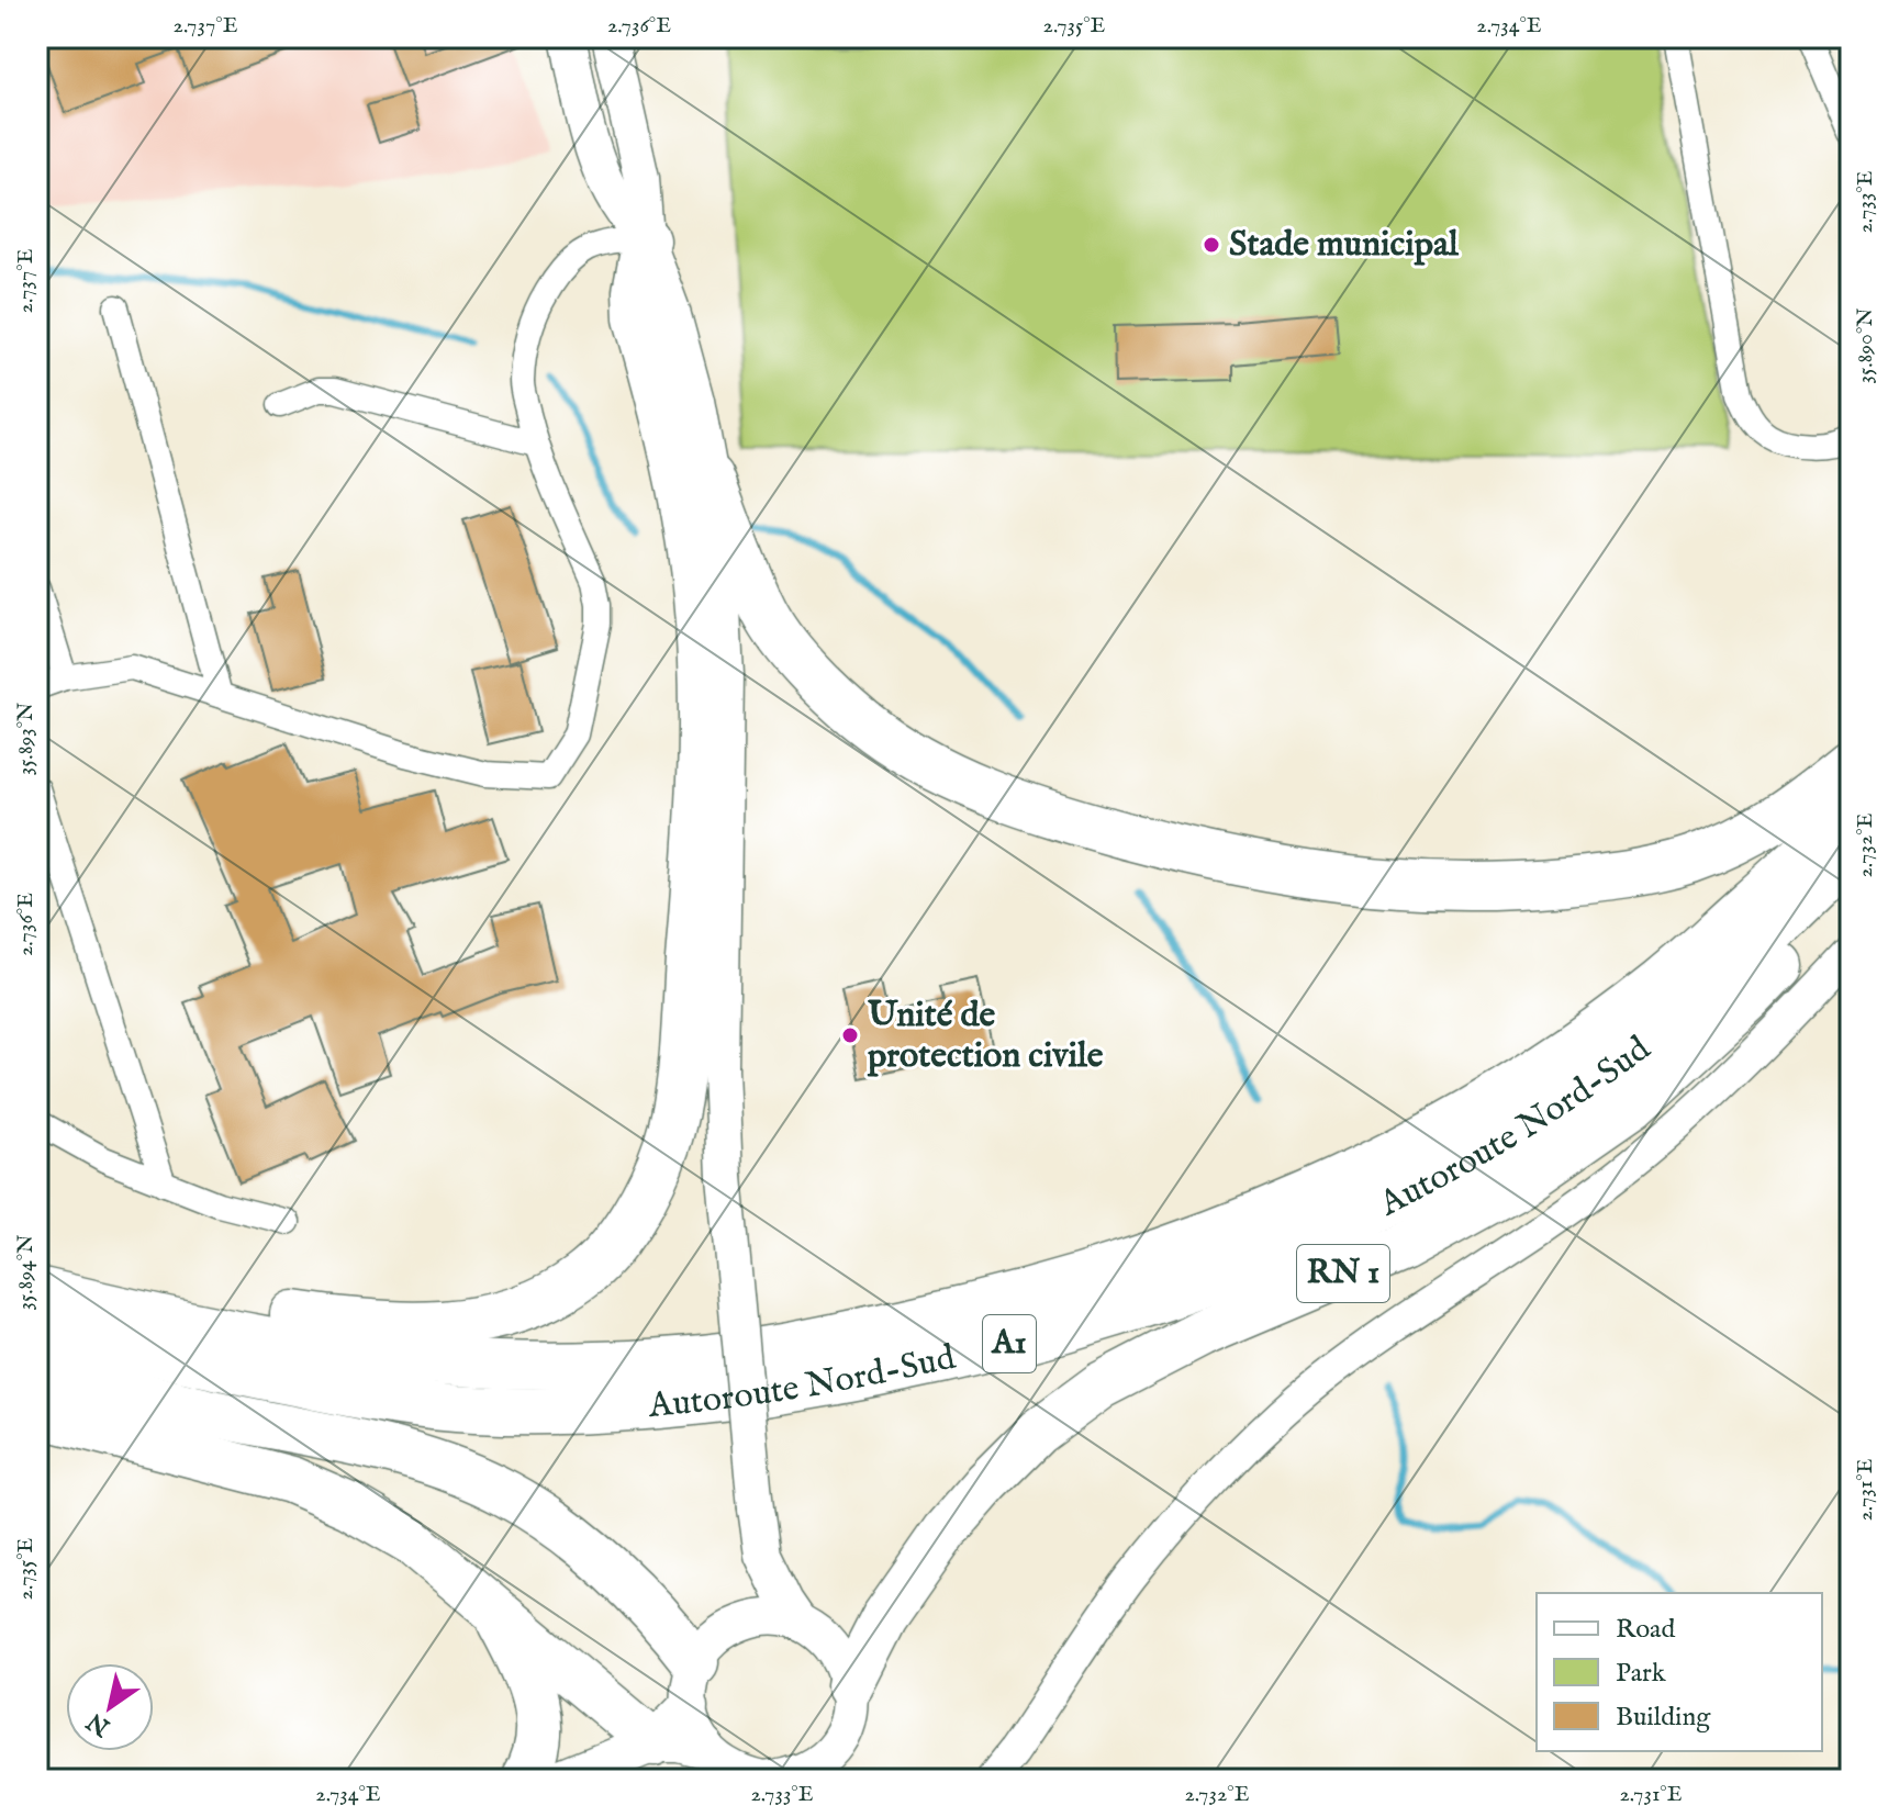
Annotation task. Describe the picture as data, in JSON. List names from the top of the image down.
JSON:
{
  "streets": {
    "highway": ["Autoroute Nord-Sud", "RN 1", "A1"]
  },
  "places": ["Stade municipal", "Unité de protection civile"],
  "legend": ["Road", "Park", "Building"],
  "north": "bottom left",
  "coordinates": [
    "2.737°E",
    "2.736°E",
    "2.735°E",
    "2.734°E",
    "2.733°E",
    "35.890°N",
    "35.893°N",
    "2.732°E",
    "35.894°N",
    "2.731°E"
  ]
}
